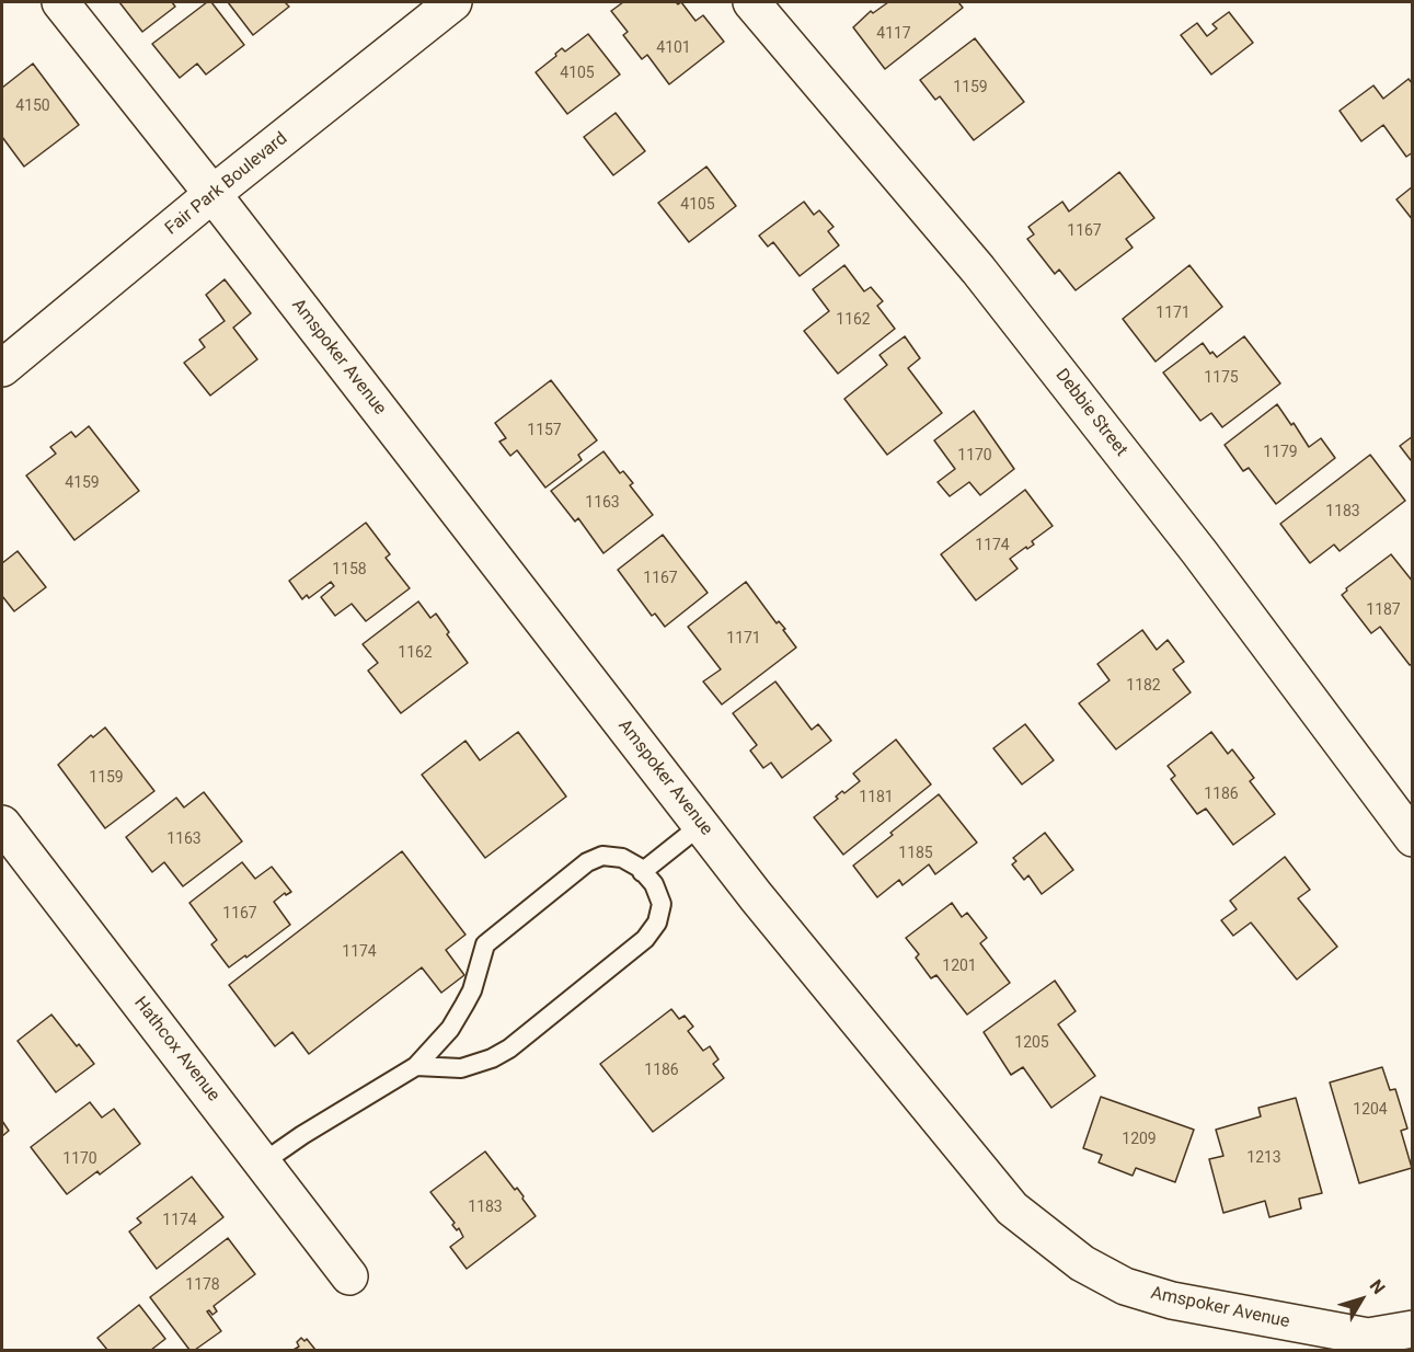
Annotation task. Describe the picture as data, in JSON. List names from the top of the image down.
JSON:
{
  "streets": {
    "street": [
      "Fair Park Boulevard",
      "Amspoker Avenue",
      "Debbie Street",
      "Hathcox Avenue"
    ]
  },
  "crossings": [
    ["Fair Park Boulevard", "Amspoker Avenue"]
  ],
  "house_numbers": [
    "4117",
    "4101",
    "4105",
    "1159",
    "4150",
    "4105",
    "1167",
    "1171",
    "1162",
    "1175",
    "1157",
    "1179",
    "1170",
    "4159",
    "1163",
    "1183",
    "1174",
    "1158",
    "1167",
    "1187",
    "1171",
    "1162",
    "1182",
    "1159",
    "1186",
    "1181",
    "1163",
    "1185",
    "1167",
    "1174",
    "1201",
    "1205",
    "1186",
    "1204",
    "1209",
    "1213",
    "1170",
    "1183",
    "1174",
    "1178"
  ],
  "north": "top right"
}
